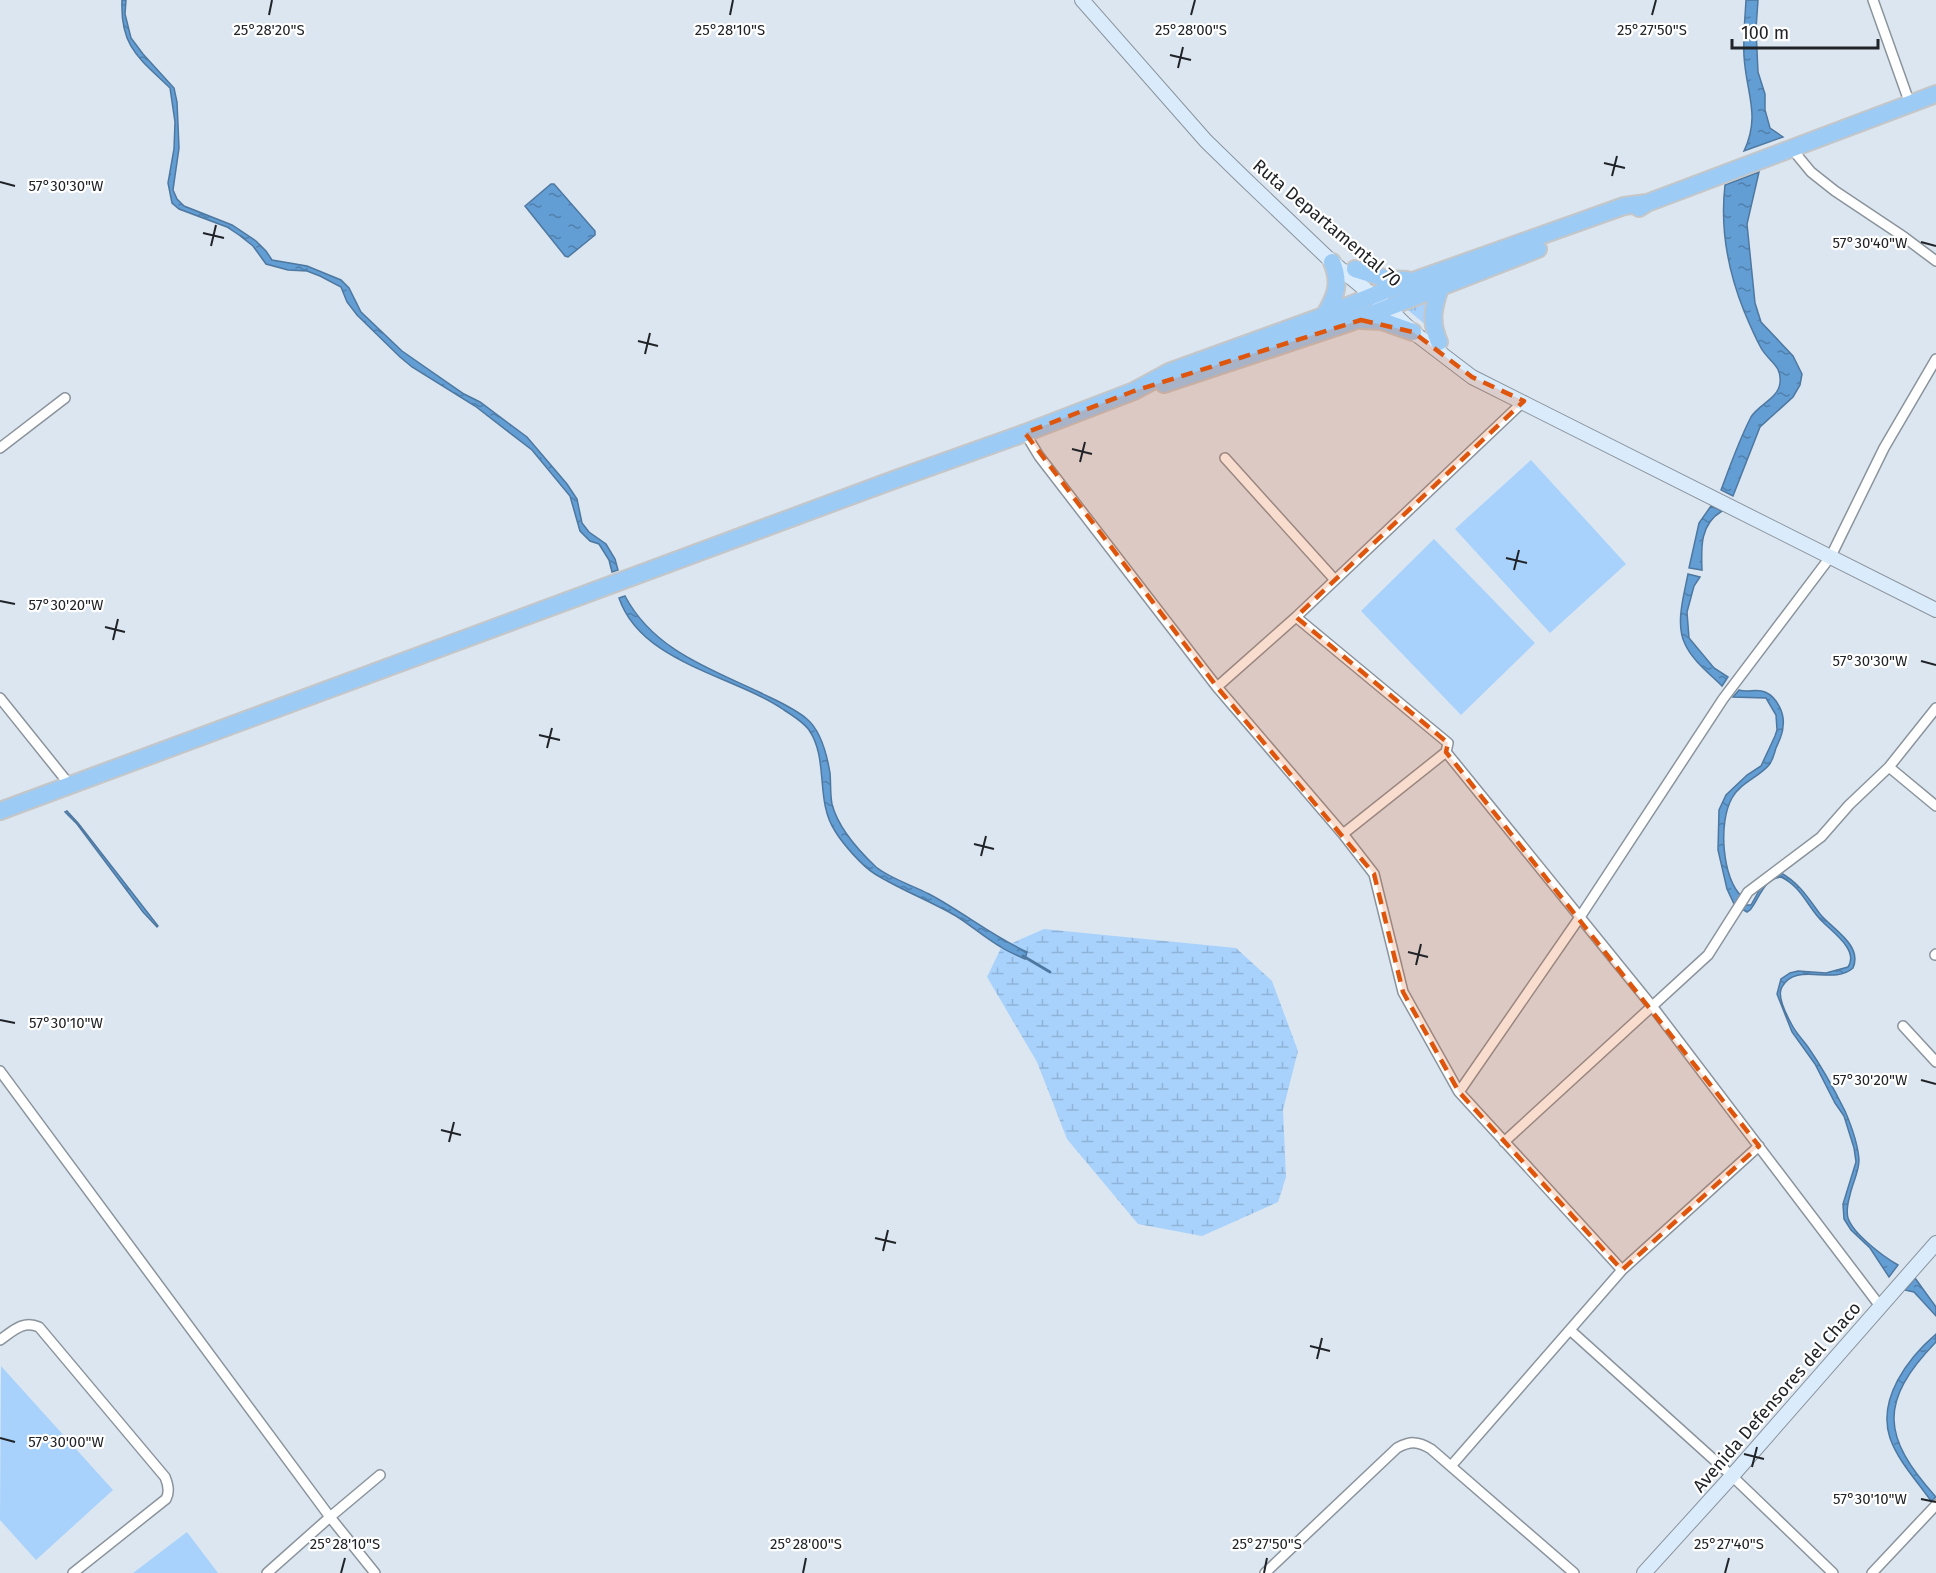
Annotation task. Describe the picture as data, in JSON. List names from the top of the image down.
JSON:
{
  "streets": {
    "main road": ["Ruta Departamental 70", "Avenida Defensores del Chaco"]
  },
  "scale_bar": "100 m",
  "coordinates": [
    "25°28'20\"S",
    "25°28'10\"S",
    "25°28'00\"S",
    "25°27'50\"S",
    "57°30'30\"W",
    "57°30'40\"W",
    "57°30'20\"W",
    "57°30'10\"W",
    "57°30'00\"W",
    "25°27'40\"S"
  ]
}
